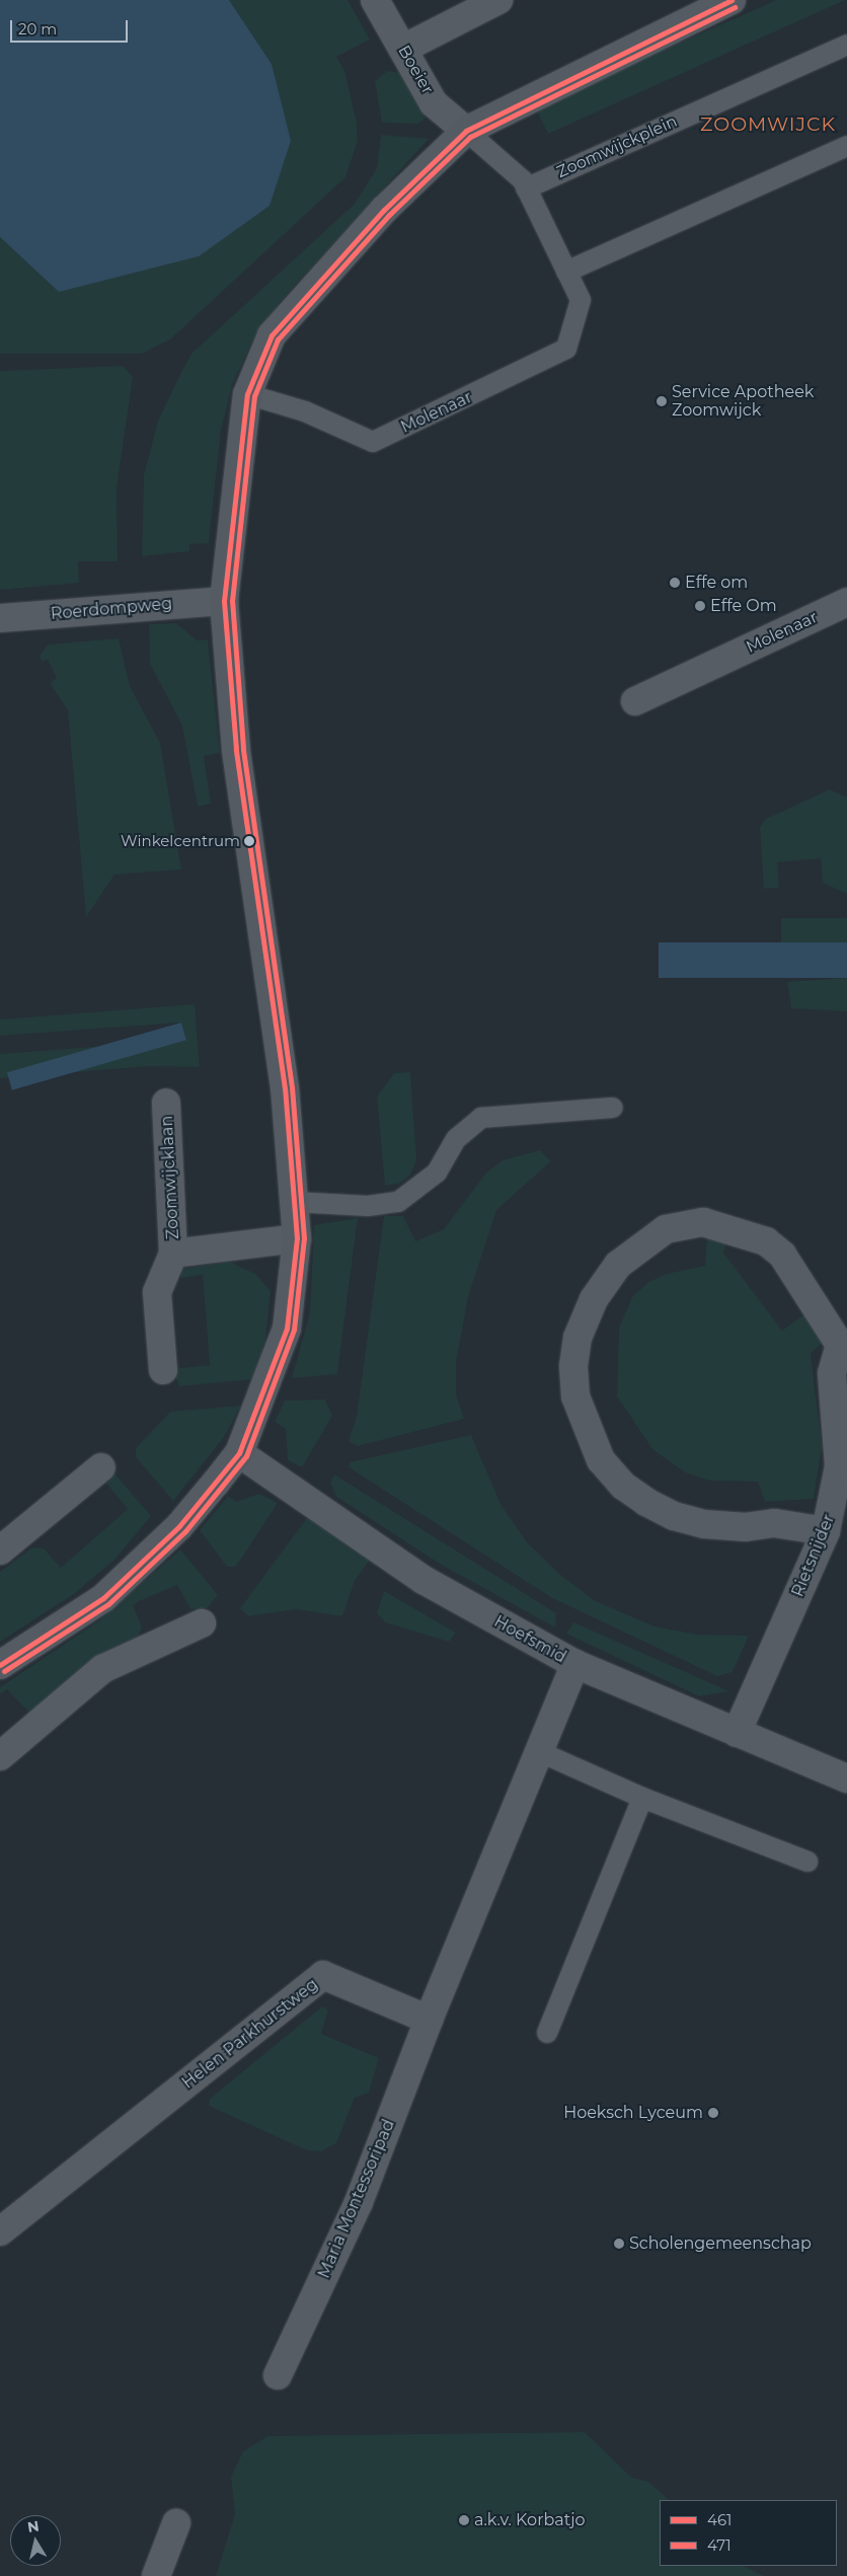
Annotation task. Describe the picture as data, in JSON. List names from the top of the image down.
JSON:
{
  "streets": {
    "street": [
      "Boeier",
      "Molenaar",
      "Roerdompweg",
      "Zoomwijcklaan",
      "Rietsnijder",
      "Hoefsmid",
      "Helen Parkhurstweg",
      "Maria Montessoripad"
    ],
    "lane": ["Zoomwijckplein"]
  },
  "crossings": [
    ["Rietsnijder", "Hoefsmid"],
    ["Helen Parkhurstweg", "Maria Montessoripad"]
  ],
  "districts": ["ZOOMWIJCK"],
  "places": [
    "Service Apotheek Zoomwijck",
    "Effe om",
    "Effe Om",
    "Winkelcentrum",
    "Hoeksch Lyceum",
    "Scholengemeenschap",
    "a.k.v. Korbatjo"
  ],
  "lines": ["transit line 461", "transit line 471"],
  "legend": ["461", "471"],
  "scale_bar": "20 m",
  "north": "top"
}
